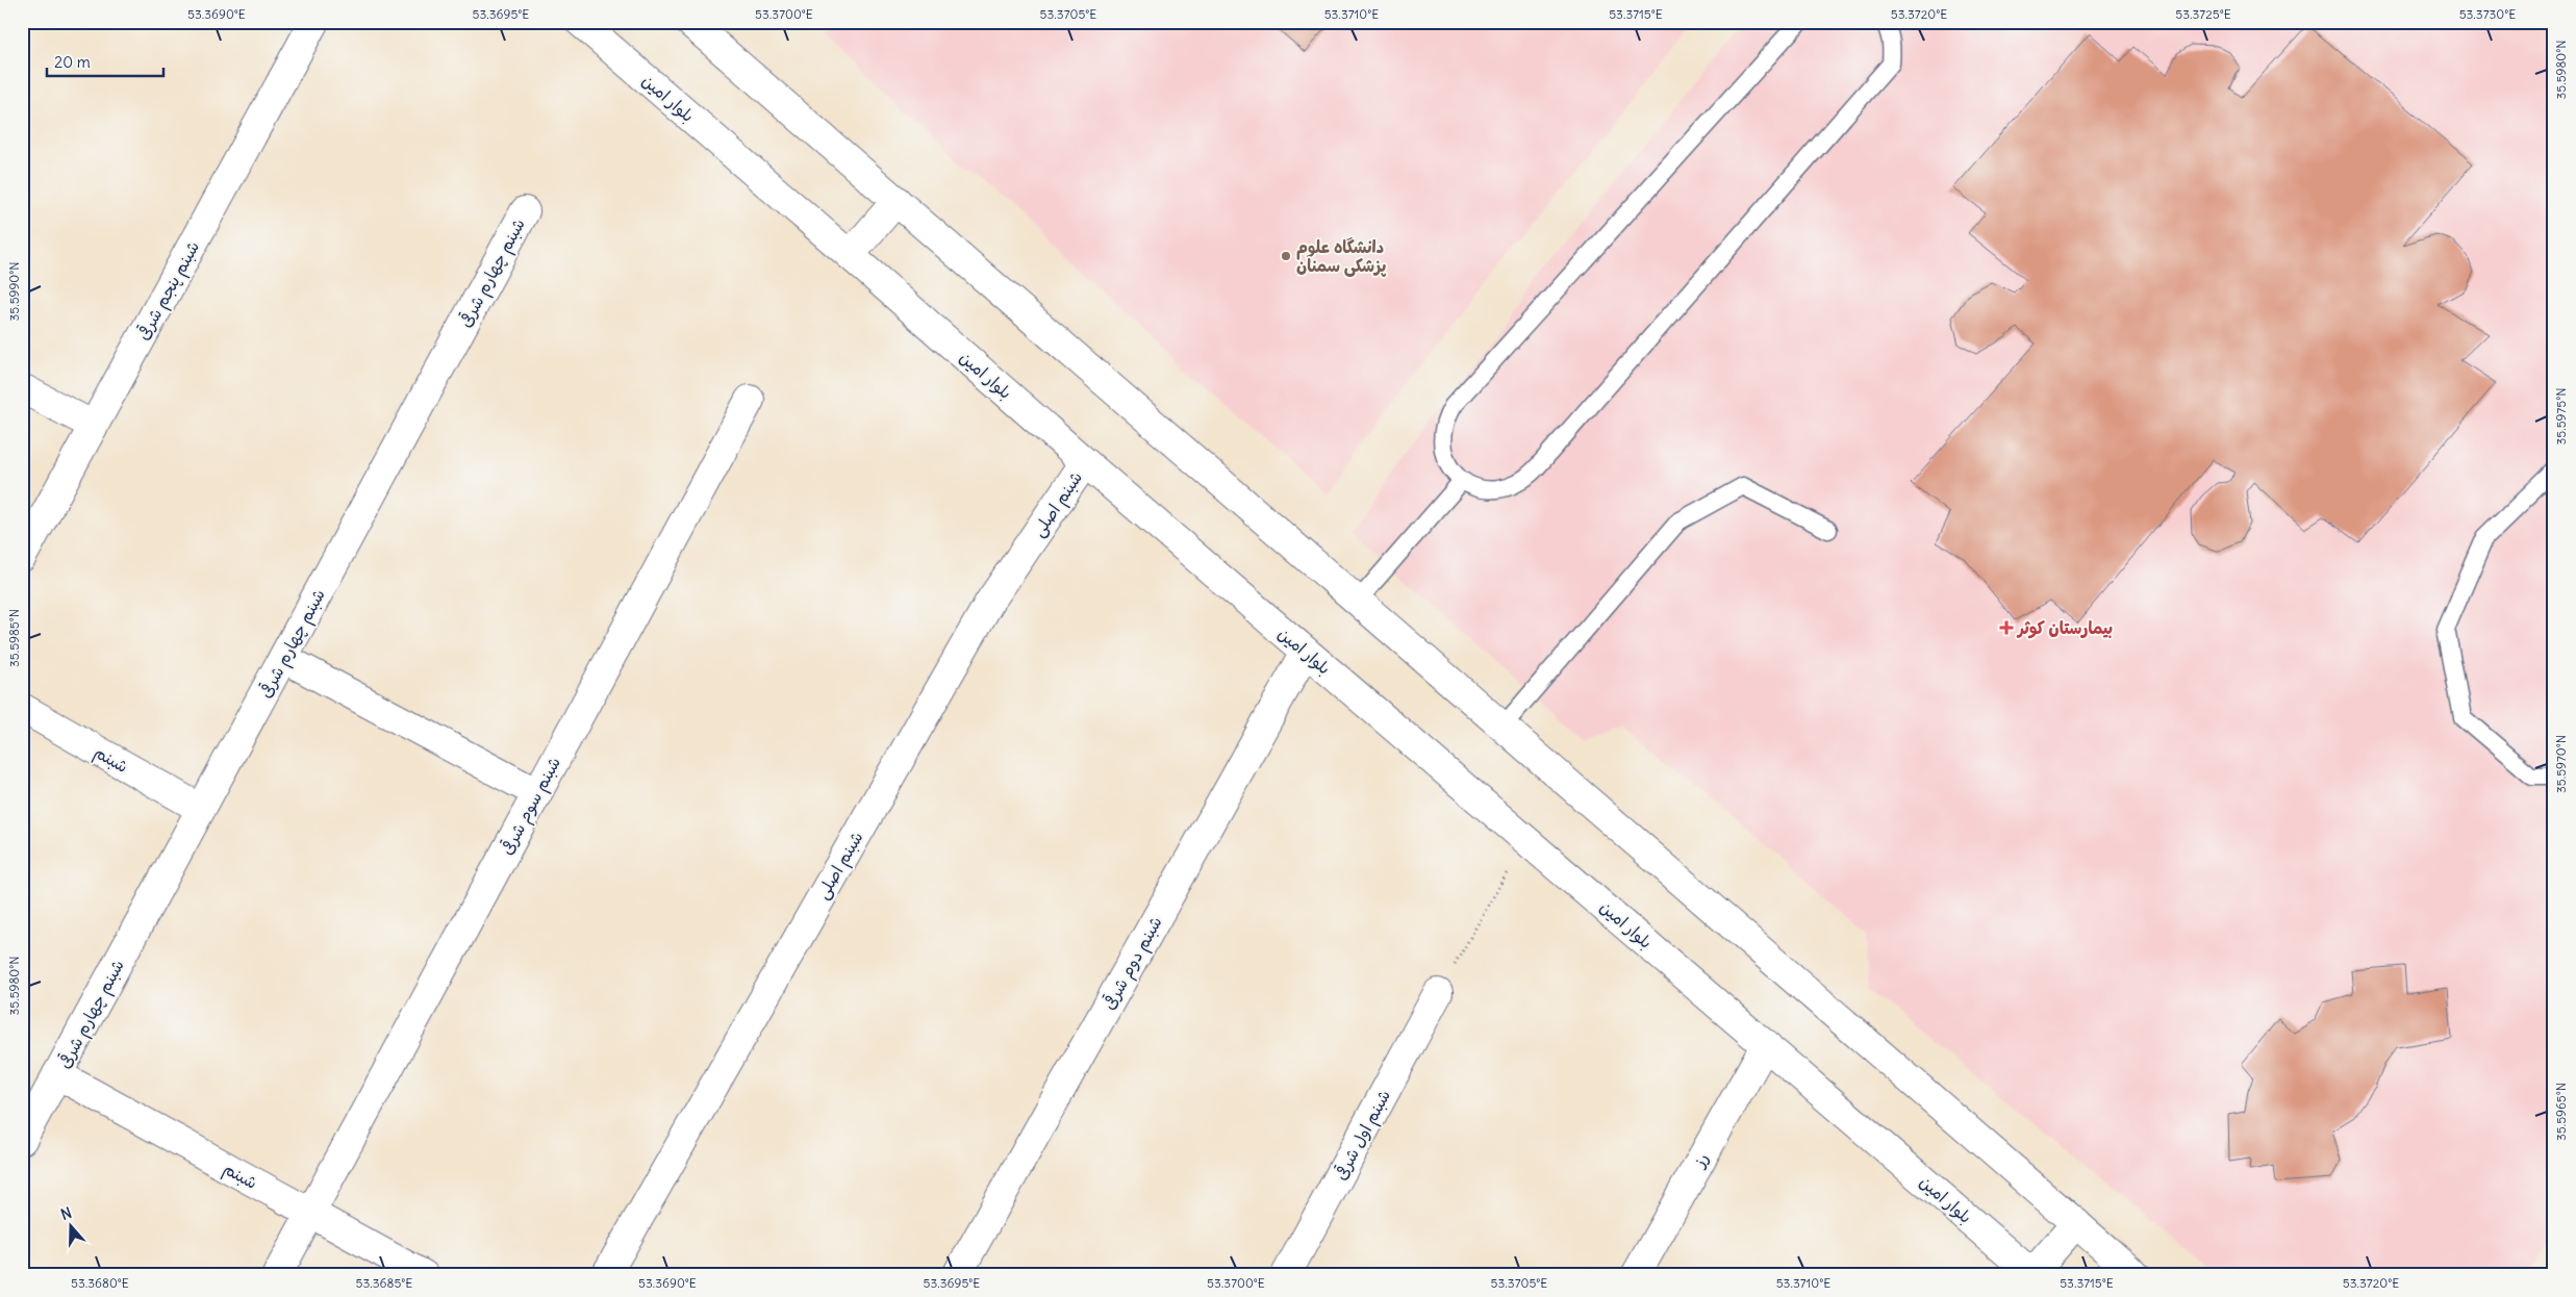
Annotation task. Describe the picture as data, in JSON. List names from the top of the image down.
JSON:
{
  "streets": {
    "street": [
      "بلوار امین",
      "شبنم چهارم شرقی",
      "شبنم پنجم شرقی",
      "شبنم اصلی",
      "شبنم",
      "شبنم سوم شرقی",
      "شبنم دوم شرقی",
      "شبنم اول شرقی",
      "رز"
    ]
  },
  "crossings": [
    ["بلوار امین", "شبنم اصلی"],
    ["بلوار امین", "شبنم دوم شرقی"],
    ["بلوار امین", "رز"],
    ["شبنم چهارم شرقی", "شبنم"],
    ["شبنم", "شبنم سوم شرقی"]
  ],
  "places": {
    "other": ["دانشگاه علوم پزشکی سمنان"],
    "health": ["بیمارستان کوثر"]
  },
  "scale_bar": "20 m",
  "north": "top",
  "coordinates": [
    "53.3690°E",
    "53.3695°E",
    "53.3700°E",
    "53.3705°E",
    "53.3710°E",
    "53.3715°E",
    "53.3720°E",
    "53.3725°E",
    "53.3730°E",
    "35.5980°N",
    "35.5990°N",
    "35.5975°N",
    "35.5985°N",
    "35.5970°N",
    "35.5965°N",
    "53.3680°E",
    "53.3685°E"
  ]
}
